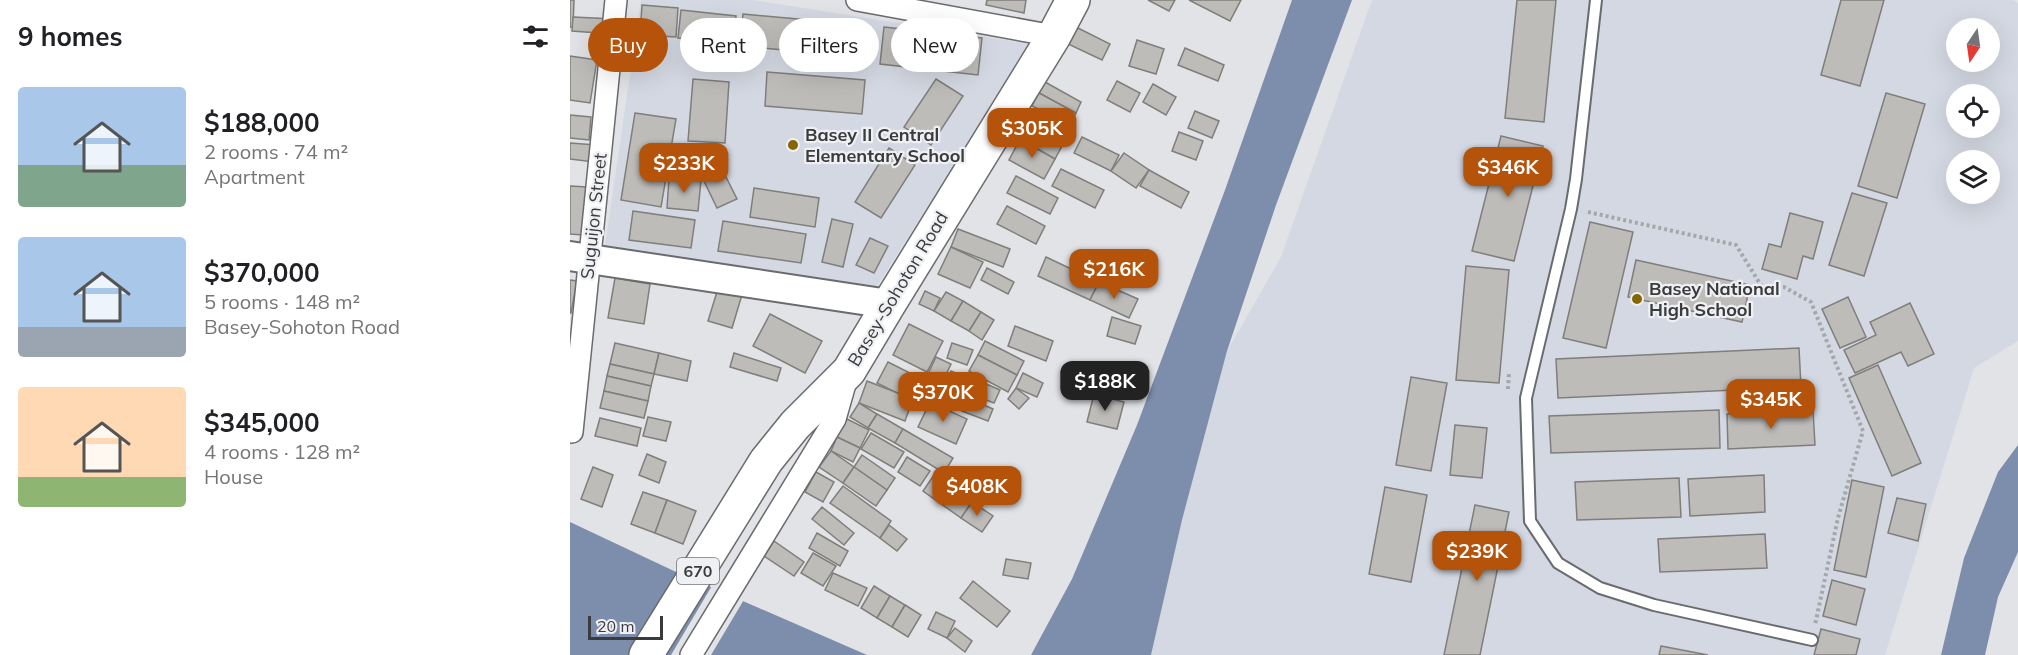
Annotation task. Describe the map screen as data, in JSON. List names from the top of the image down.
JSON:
{
  "streets": {
    "main road": ["Basey-Sohoton Road", "670"],
    "street": ["Suguijon Street"]
  },
  "places": ["Basey II Central Elementary School", "Basey National High School"],
  "scale_bar": "20 m",
  "north": "bottom",
  "page": {
    "heading": "9 homes",
    "chip": [
      "Buy",
      "Rent",
      "Filters",
      "New"
    ],
    "list": [
      {
        "name": "$188,000",
        "note": "2 rooms · 74 m² · Apartment"
      },
      {
        "name": "$370,000",
        "note": "5 rooms · 148 m² · Basey-Sohoton Road"
      },
      {
        "name": "$345,000",
        "note": "4 rooms · 128 m² · House"
      }
    ],
    "price": [
      "$305K",
      "$233K",
      "$346K",
      "$216K",
      "$188K",
      "$370K",
      "$345K",
      "$408K",
      "$239K"
    ],
    "scale": "20 m"
  }
}
